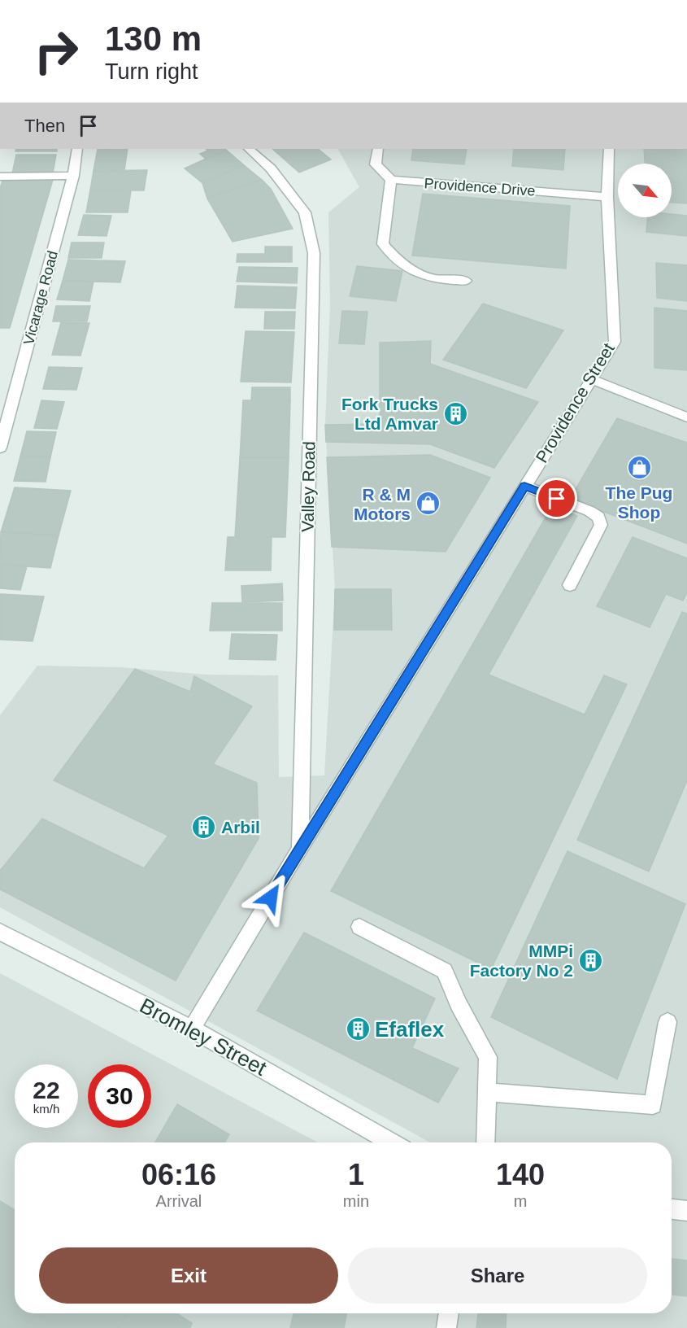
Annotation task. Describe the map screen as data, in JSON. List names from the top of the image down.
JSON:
{
  "streets": {
    "street": [
      "Providence Drive",
      "Vicarage Road",
      "Providence Street",
      "Valley Road",
      "Bromley Street"
    ]
  },
  "crossings": [
    ["Providence Drive", "Providence Street"],
    ["Providence Street", "Valley Road"],
    ["Providence Street", "Bromley Street"]
  ],
  "places": {
    "building": [
      "Fork Trucks Ltd Amvar",
      "Arbil",
      "MMPi Factory No 2",
      "Efaflex"
    ],
    "shop": ["The Pug Shop", "R & M Motors"]
  },
  "north": "bottom right",
  "page": {
    "turn": ["130 m", "Turn right"],
    "then": "Then",
    "speed": "22 km/h",
    "limit": "30",
    "eta": [
      "06:16",
      "Arrival",
      "1",
      "min",
      "140",
      "m"
    ],
    "buttons": ["Exit", "Share"]
  }
}
